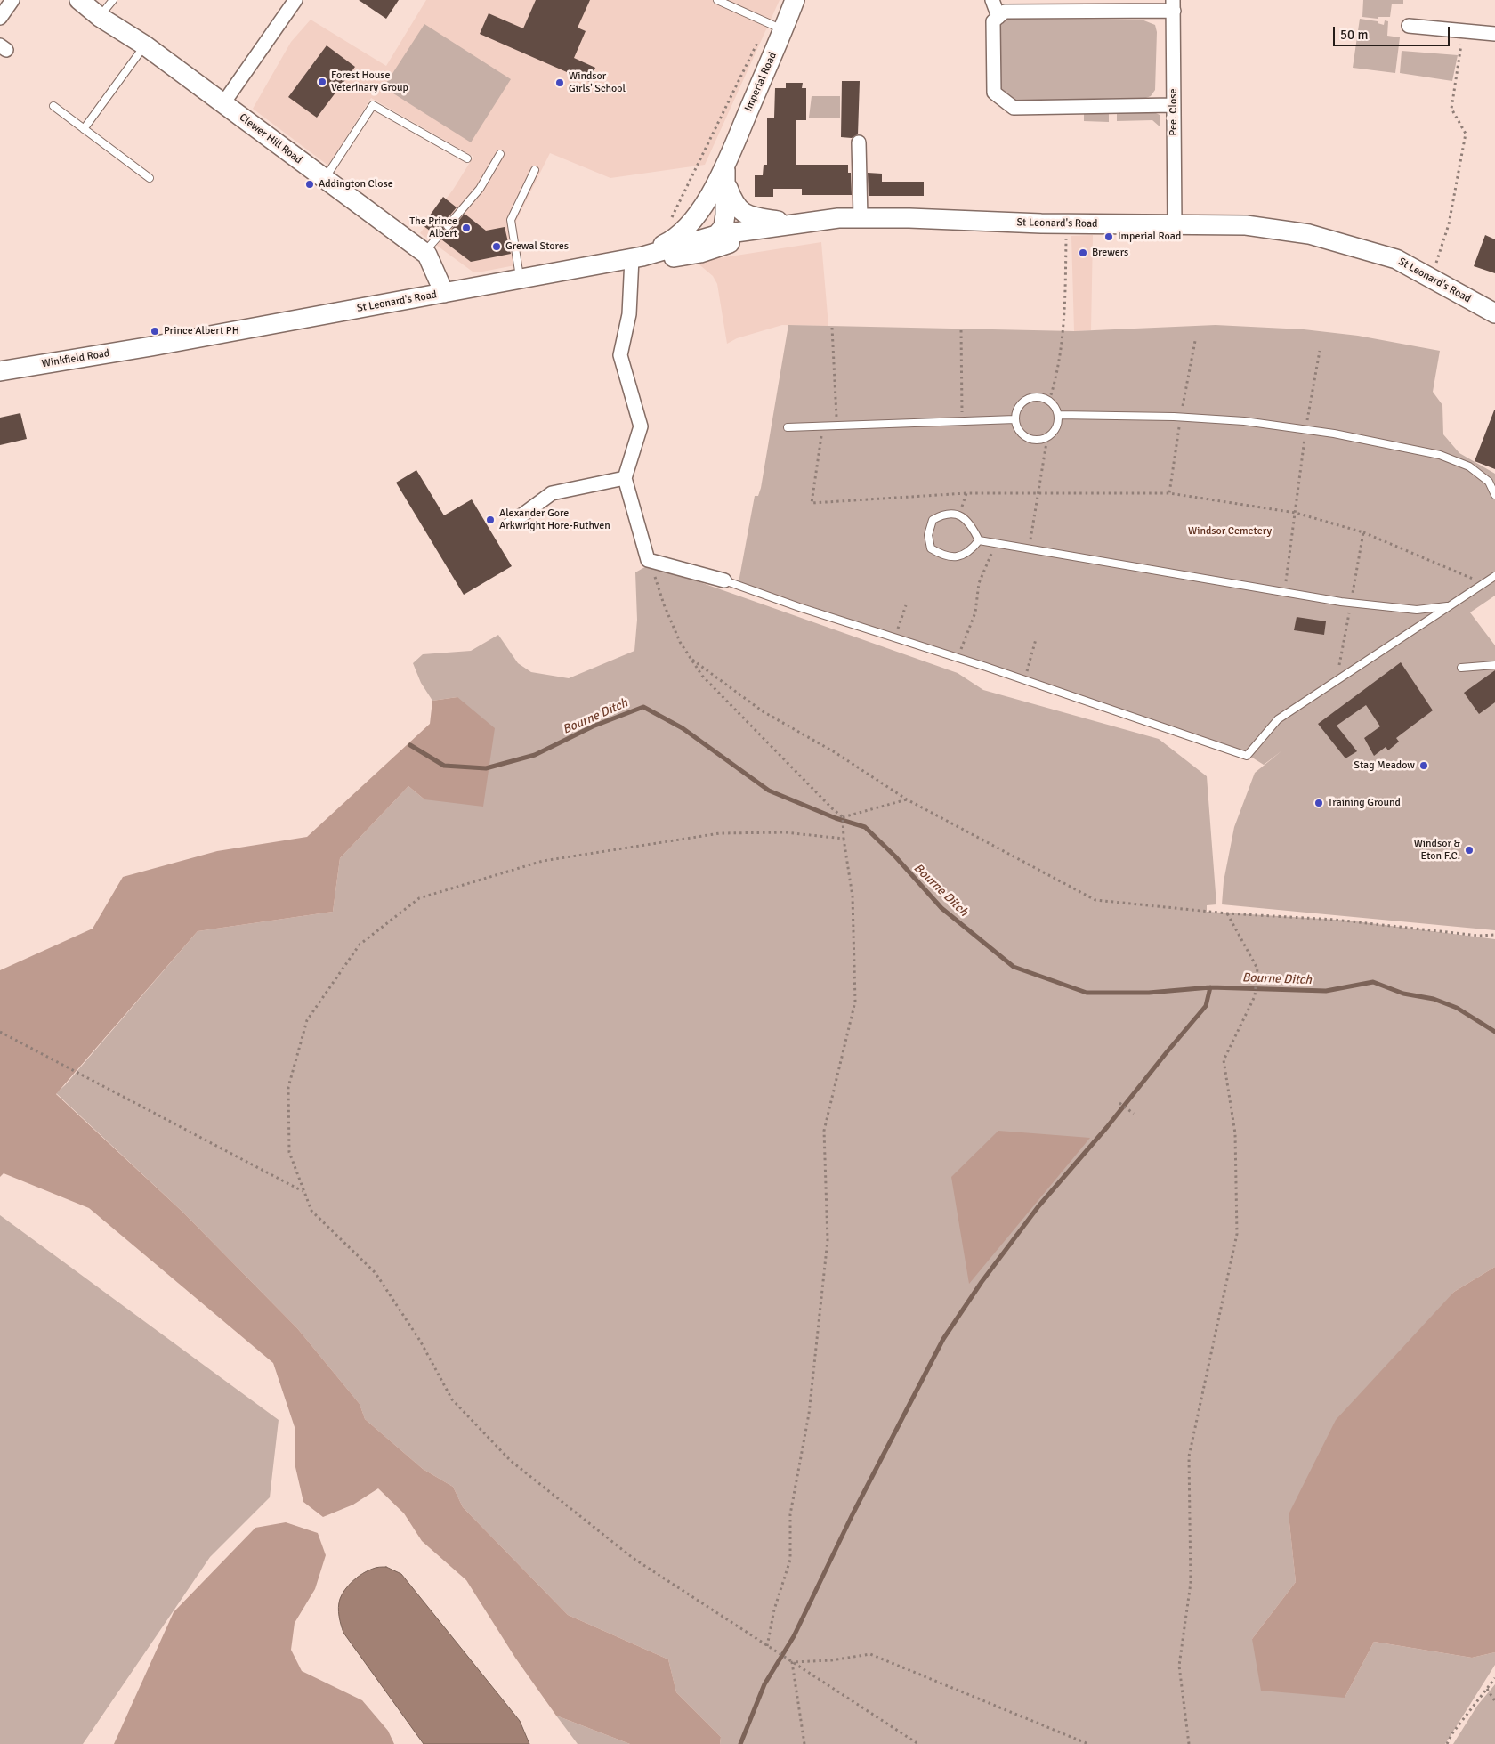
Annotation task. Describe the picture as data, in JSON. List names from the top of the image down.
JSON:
{
  "streets": {
    "main road": [
      "Imperial Road",
      "Clewer Hill Road",
      "St Leonard's Road",
      "Winkfield Road"
    ],
    "street": ["Peel Close"]
  },
  "crossings": [
    ["Imperial Road", "St Leonard's Road"],
    ["Peel Close", "St Leonard's Road"],
    ["Clewer Hill Road", "St Leonard's Road"],
    ["St Leonard's Road", "Winkfield Road"]
  ],
  "water": ["Bourne Ditch"],
  "parks": ["Windsor Cemetery"],
  "places": [
    "Forest House Veterinary Group",
    "Windsor Girls' School",
    "Addington Close",
    "The Prince Albert",
    "Imperial Road",
    "Grewal Stores",
    "Brewers",
    "Prince Albert PH",
    "Alexander Gore Arkwright Hore-Ruthven",
    "Stag Meadow",
    "Training Ground",
    "Windsor & Eton F.C."
  ],
  "scale_bar": "50 m"
}
